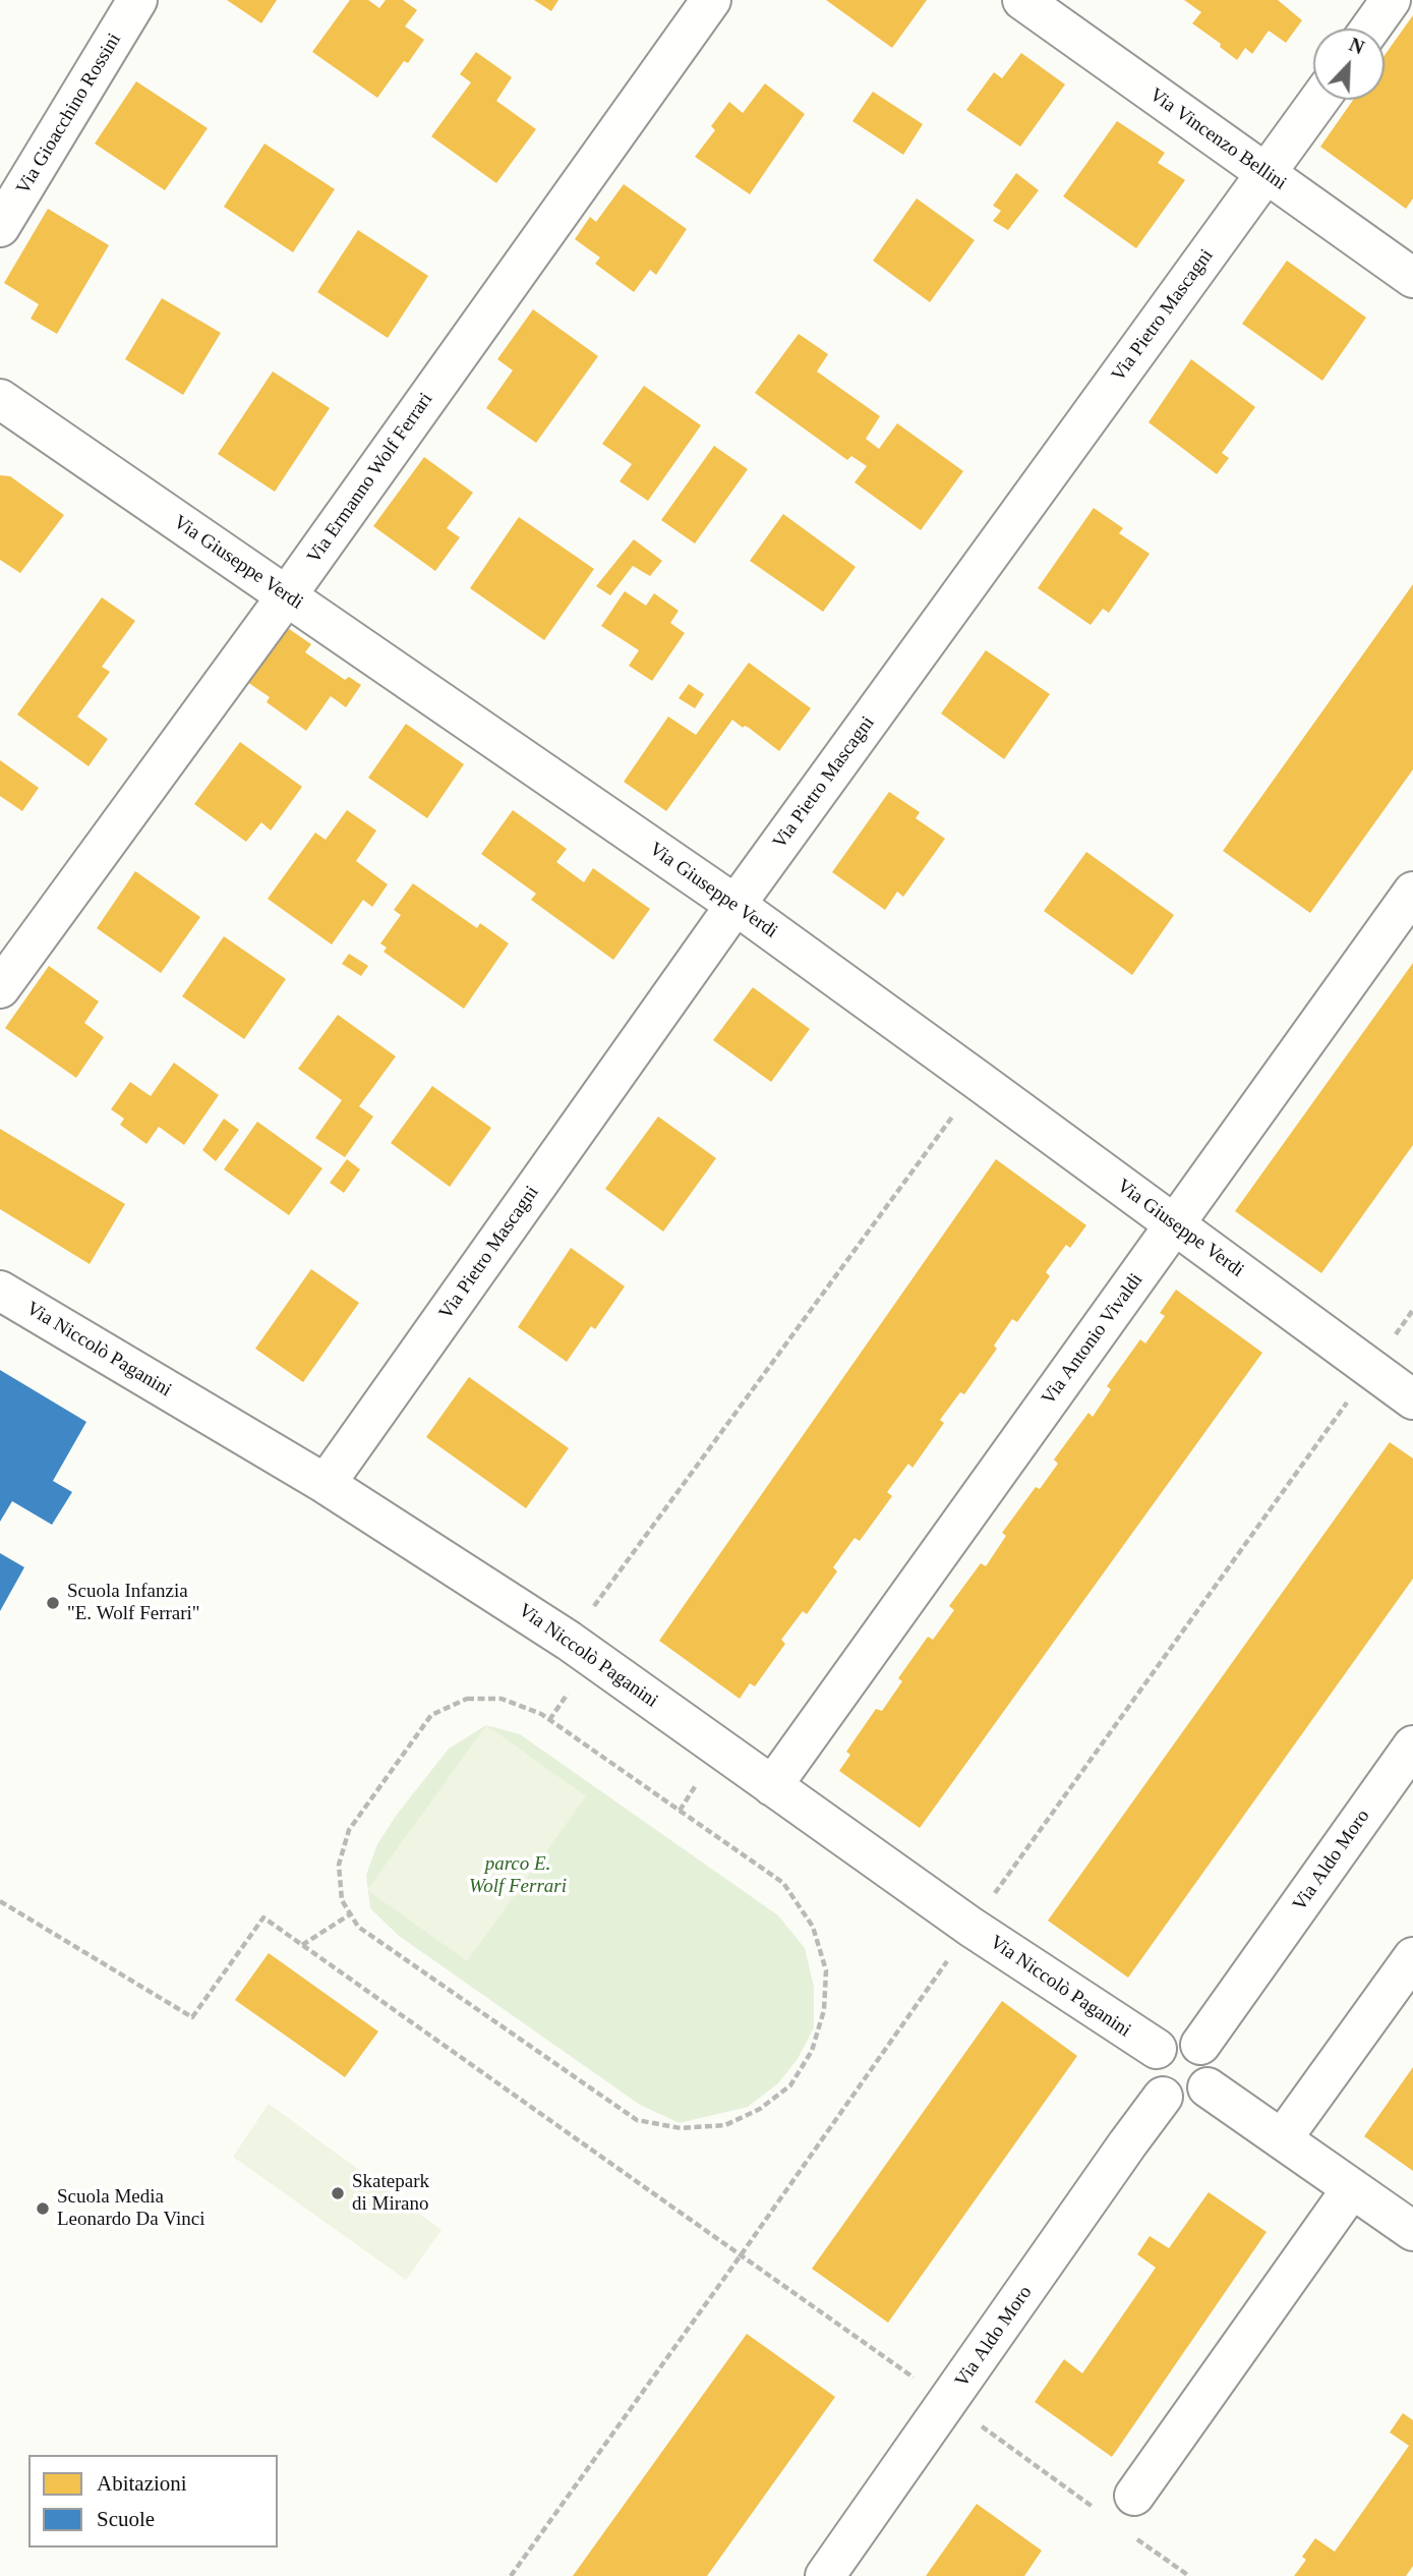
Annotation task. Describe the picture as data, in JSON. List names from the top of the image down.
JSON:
{
  "streets": {
    "street": [
      "Via Gioacchino Rossini",
      "Via Vincenzo Bellini",
      "Via Pietro Mascagni",
      "Via Ermanno Wolf Ferrari",
      "Via Giuseppe Verdi",
      "Via Antonio Vivaldi",
      "Via Niccolò Paganini",
      "Via Aldo Moro"
    ]
  },
  "crossings": [
    ["Via Vincenzo Bellini", "Via Pietro Mascagni"],
    ["Via Pietro Mascagni", "Via Giuseppe Verdi"],
    ["Via Pietro Mascagni", "Via Niccolò Paganini"],
    ["Via Ermanno Wolf Ferrari", "Via Giuseppe Verdi"],
    ["Via Giuseppe Verdi", "Via Antonio Vivaldi"],
    ["Via Antonio Vivaldi", "Via Niccolò Paganini"],
    ["Via Niccolò Paganini", "Via Aldo Moro"]
  ],
  "parks": ["parco E. Wolf Ferrari"],
  "places": ["Scuola Infanzia \"E. Wolf Ferrari\"", "Skatepark di Mirano", "Scuola Media Leonardo Da Vinci"],
  "legend": ["Abitazioni", "Scuole"],
  "north": "top right"
}
